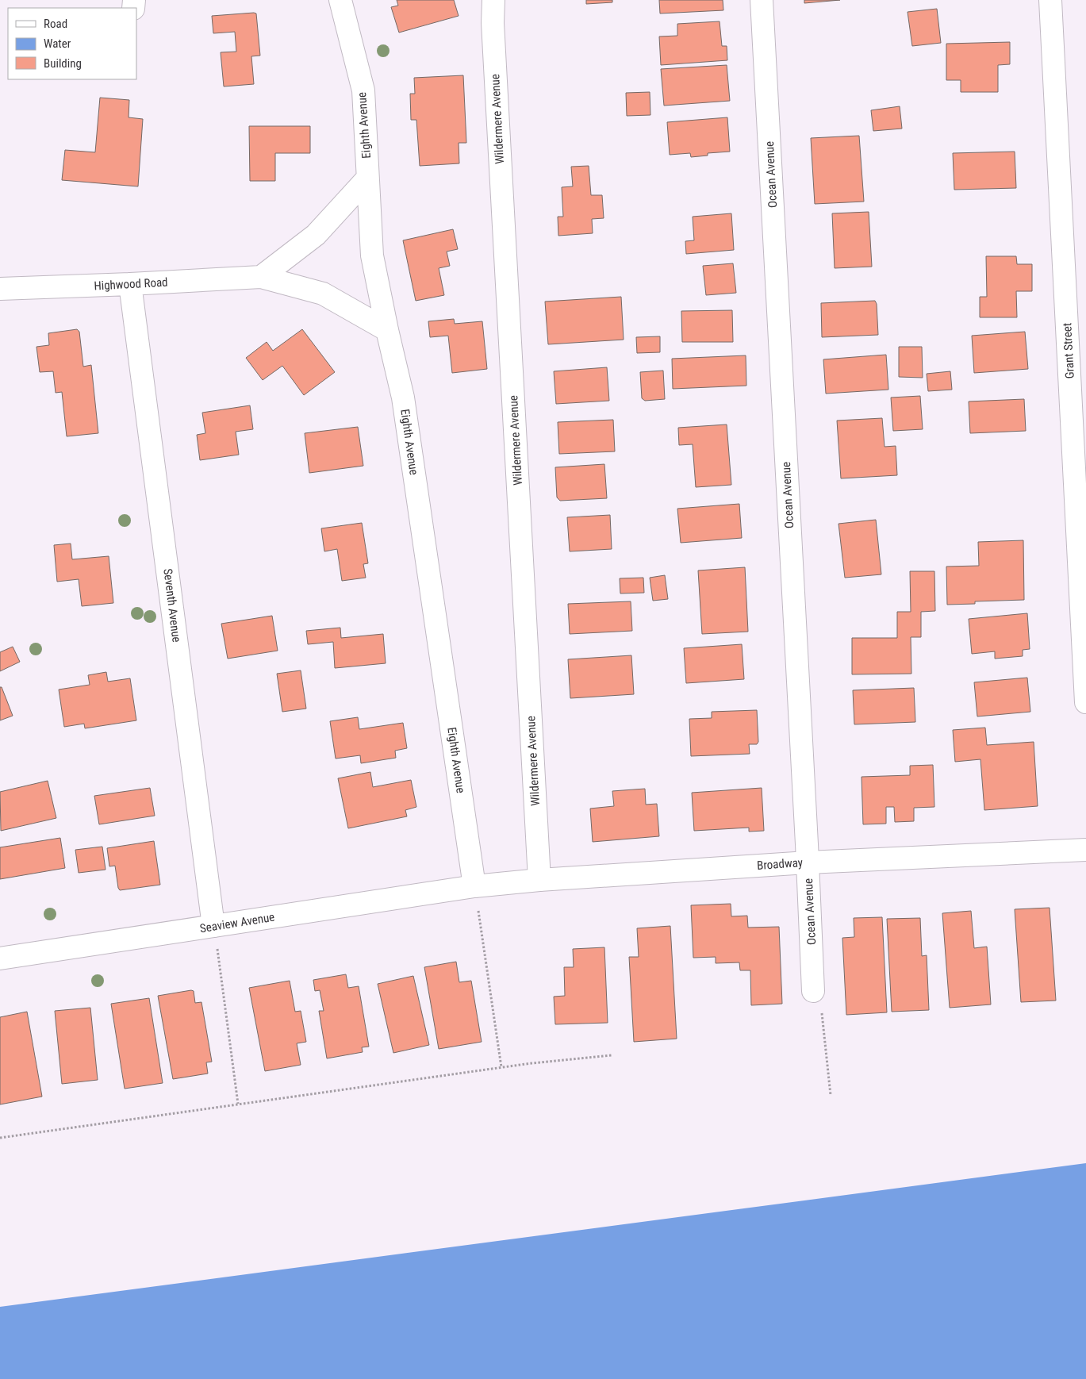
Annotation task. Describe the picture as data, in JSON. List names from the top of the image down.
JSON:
{
  "streets": {
    "street": [
      "Wildermere Avenue",
      "Eighth Avenue",
      "Ocean Avenue",
      "Highwood Road",
      "Grant Street",
      "Seventh Avenue",
      "Broadway",
      "Seaview Avenue"
    ]
  },
  "crossings": [
    ["Wildermere Avenue", "Broadway"],
    ["Eighth Avenue", "Highwood Road"],
    ["Eighth Avenue", "Broadway"],
    ["Eighth Avenue", "Seaview Avenue"],
    ["Ocean Avenue", "Broadway"],
    ["Highwood Road", "Seventh Avenue"],
    ["Seventh Avenue", "Seaview Avenue"],
    ["Broadway", "Seaview Avenue"]
  ],
  "legend": ["Road", "Water", "Building"]
}
